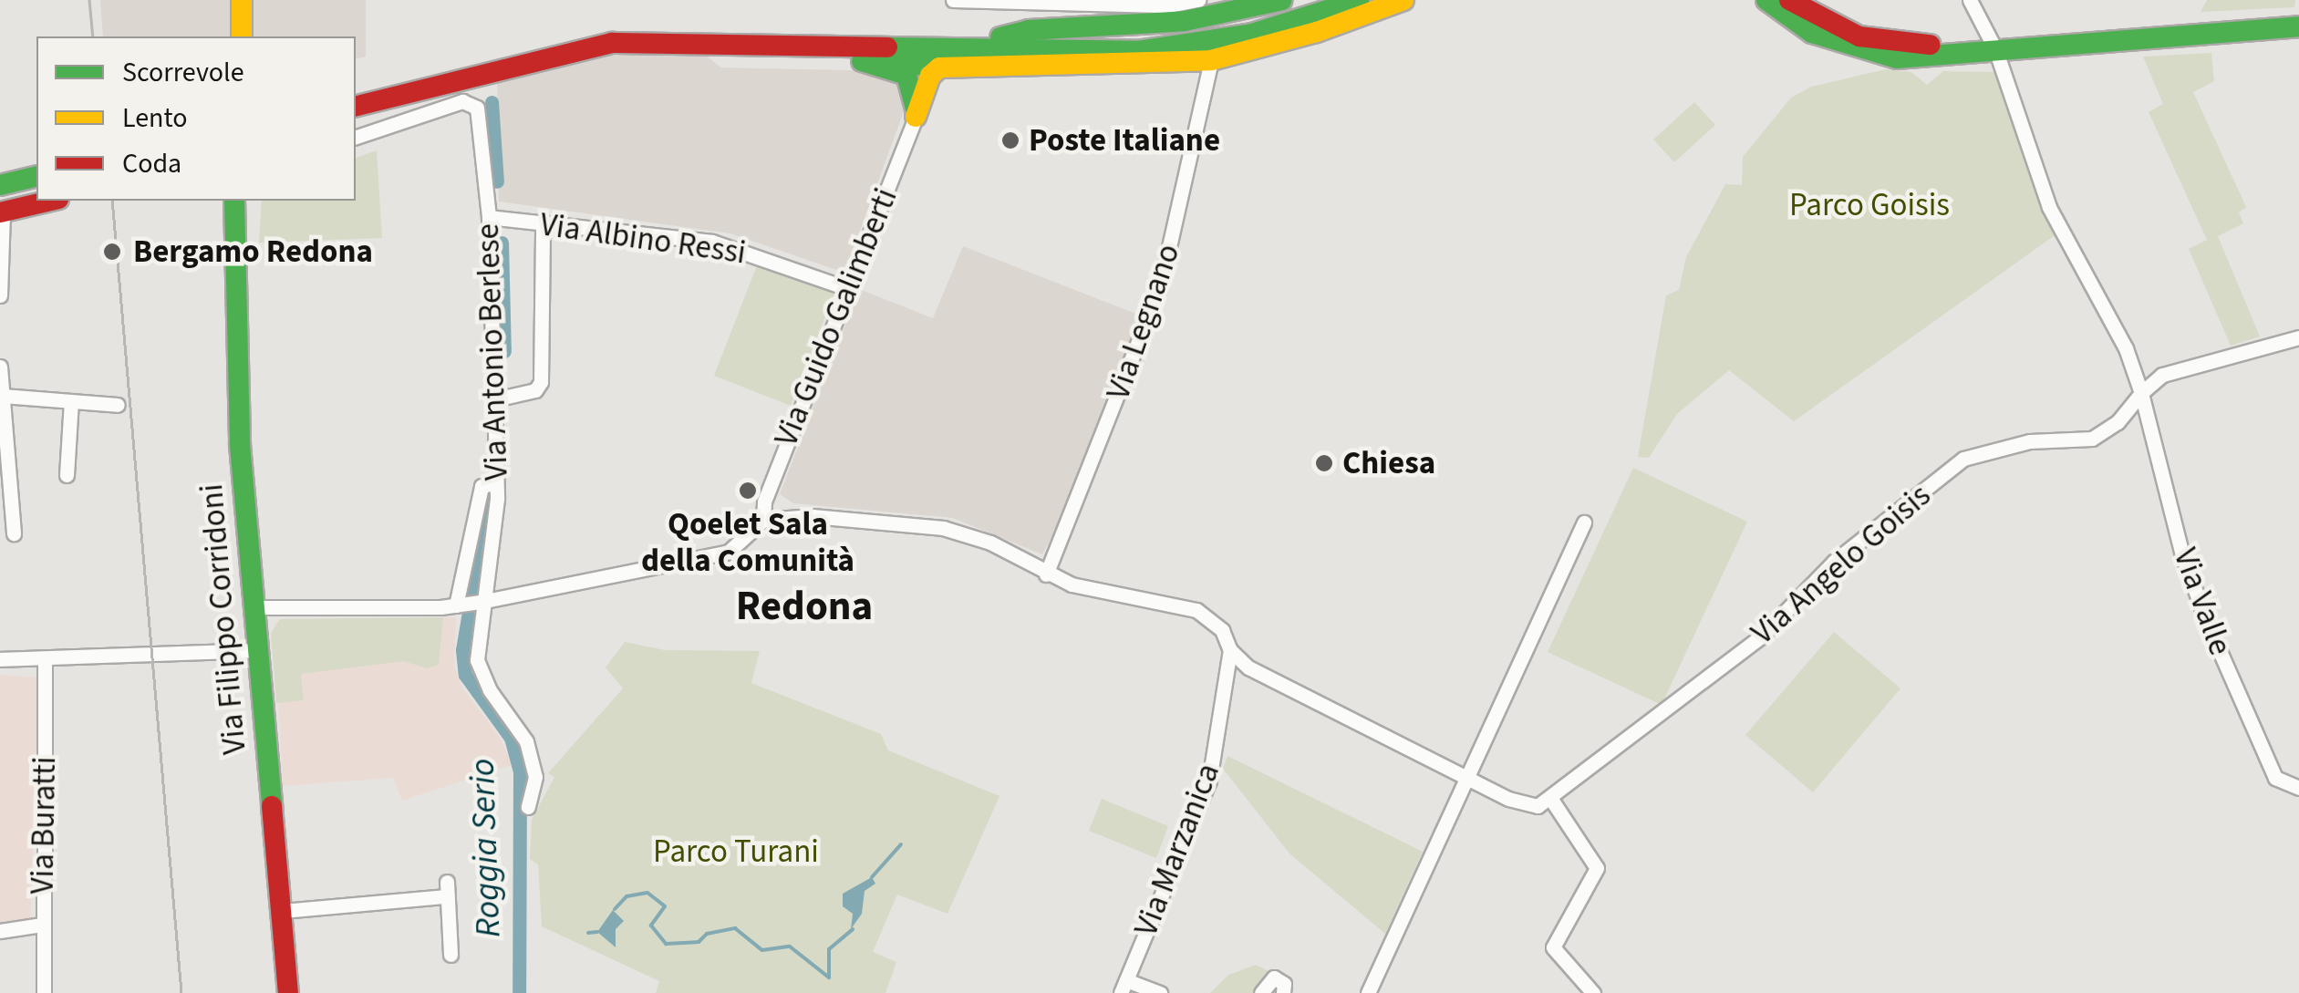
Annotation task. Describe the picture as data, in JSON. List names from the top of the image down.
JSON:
{
  "streets": {
    "main road": ["Via Filippo Corridoni"],
    "street": [
      "Via Albino Ressi",
      "Via Guido Galimberti",
      "Via Legnano",
      "Via Antonio Berlese",
      "Via Angelo Goisis",
      "Via Valle",
      "Via Buratti",
      "Via Marzanica"
    ]
  },
  "crossings": [
    ["Via Albino Ressi", "Via Guido Galimberti"],
    ["Via Albino Ressi", "Via Antonio Berlese"],
    ["Via Angelo Goisis", "Via Valle"]
  ],
  "districts": ["Redona"],
  "water": ["Roggia Serio"],
  "parks": ["Parco Goisis", "Parco Turani"],
  "places": [
    "Poste Italiane",
    "Bergamo Redona",
    "Chiesa",
    "Qoelet Sala della Comunità"
  ],
  "legend": ["Scorrevole", "Lento", "Coda"]
}
